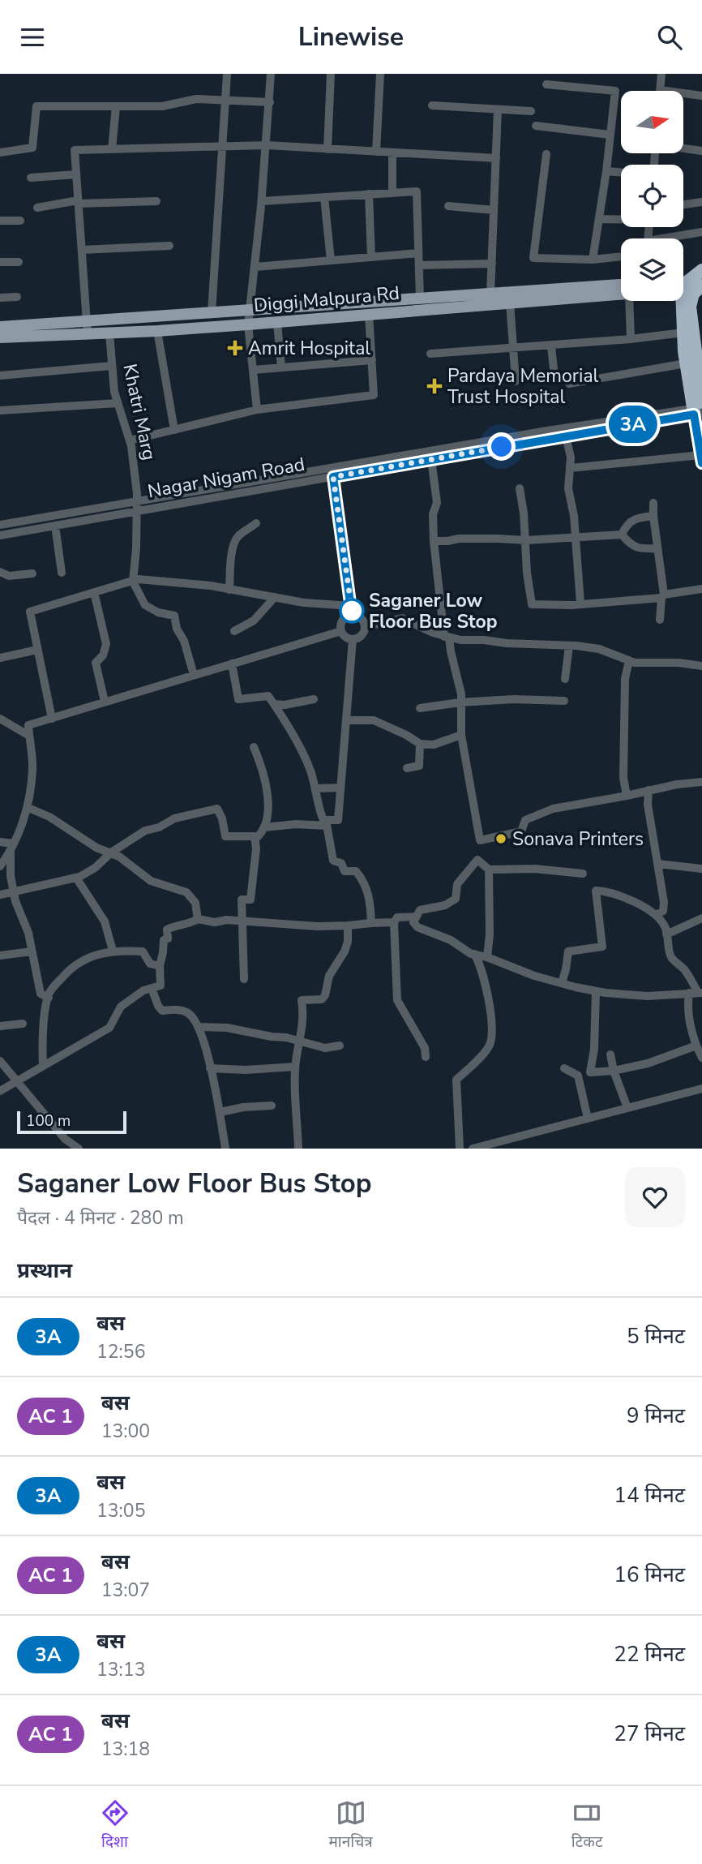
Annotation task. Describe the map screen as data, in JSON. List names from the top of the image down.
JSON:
{
  "streets": {
    "main road": ["Diggi Malpura Rd"],
    "street": ["Khatri Marg", "Nagar Nigam Road"]
  },
  "crossings": [
    ["Diggi Malpura Rd", "Khatri Marg"],
    ["Khatri Marg", "Nagar Nigam Road"]
  ],
  "places": {
    "health": ["Amrit Hospital", "Pardaya Memorial Trust Hospital"],
    "other": ["Saganer Low Floor Bus Stop", "Sonava Printers"]
  },
  "lines": ["bus line 3A"],
  "scale_bar": "100 m",
  "north": "right",
  "page": {
    "header": "Linewise",
    "on_map": "3A",
    "scale": "100 m",
    "heading": [
      ["Saganer Low Floor Bus Stop", "पैदल · 4 मिनट · 280 m"],
      "प्रस्थान"
    ],
    "list": [
      {
        "mark": "3A",
        "name": "बस",
        "note": "12:56",
        "value": "5 मिनट"
      },
      {
        "mark": "AC 1",
        "name": "बस",
        "note": "13:00",
        "value": "9 मिनट"
      },
      {
        "mark": "3A",
        "name": "बस",
        "note": "13:05",
        "value": "14 मिनट"
      },
      {
        "mark": "AC 1",
        "name": "बस",
        "note": "13:07",
        "value": "16 मिनट"
      },
      {
        "mark": "3A",
        "name": "बस",
        "note": "13:13",
        "value": "22 मिनट"
      },
      {
        "mark": "AC 1",
        "name": "बस",
        "note": "13:18",
        "value": "27 मिनट"
      }
    ],
    "tabs": ["दिशा", "मानचित्र", "टिकट"]
  }
}
